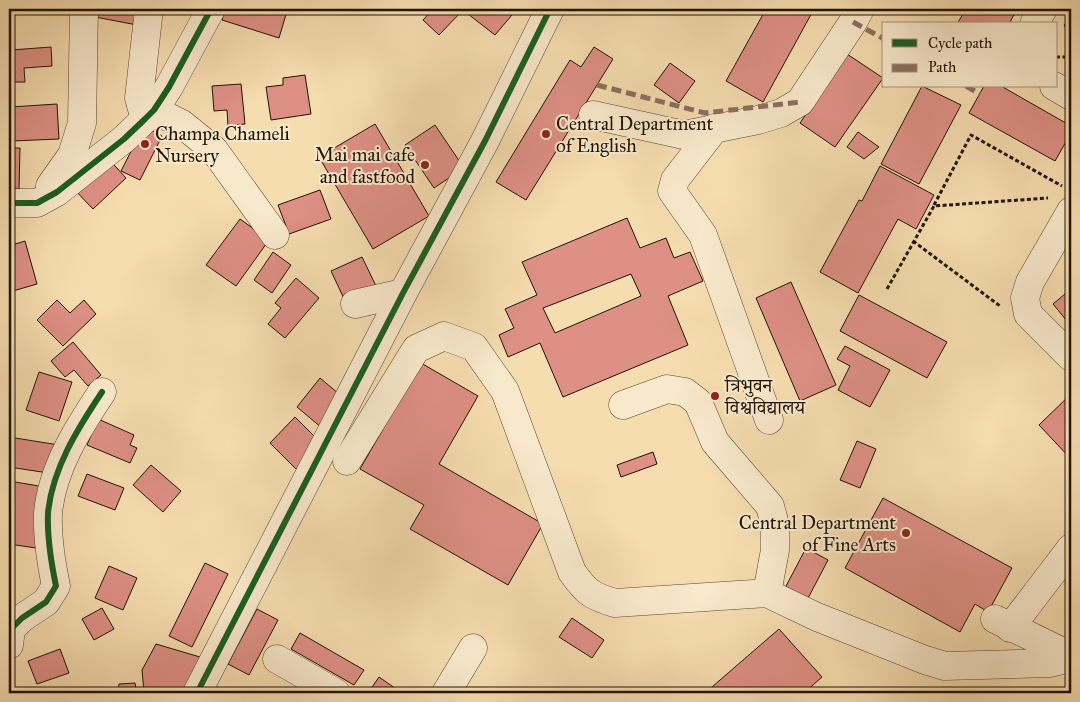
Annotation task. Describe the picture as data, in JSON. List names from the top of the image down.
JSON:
{
  "places": [
    "Central Department of English",
    "Champa Chameli Nursery",
    "Mai mai cafe and fastfood",
    "त्रिभुवन विश्वविद्यालय",
    "Central Department of Fine Arts"
  ],
  "legend": ["Cycle path", "Path"]
}
